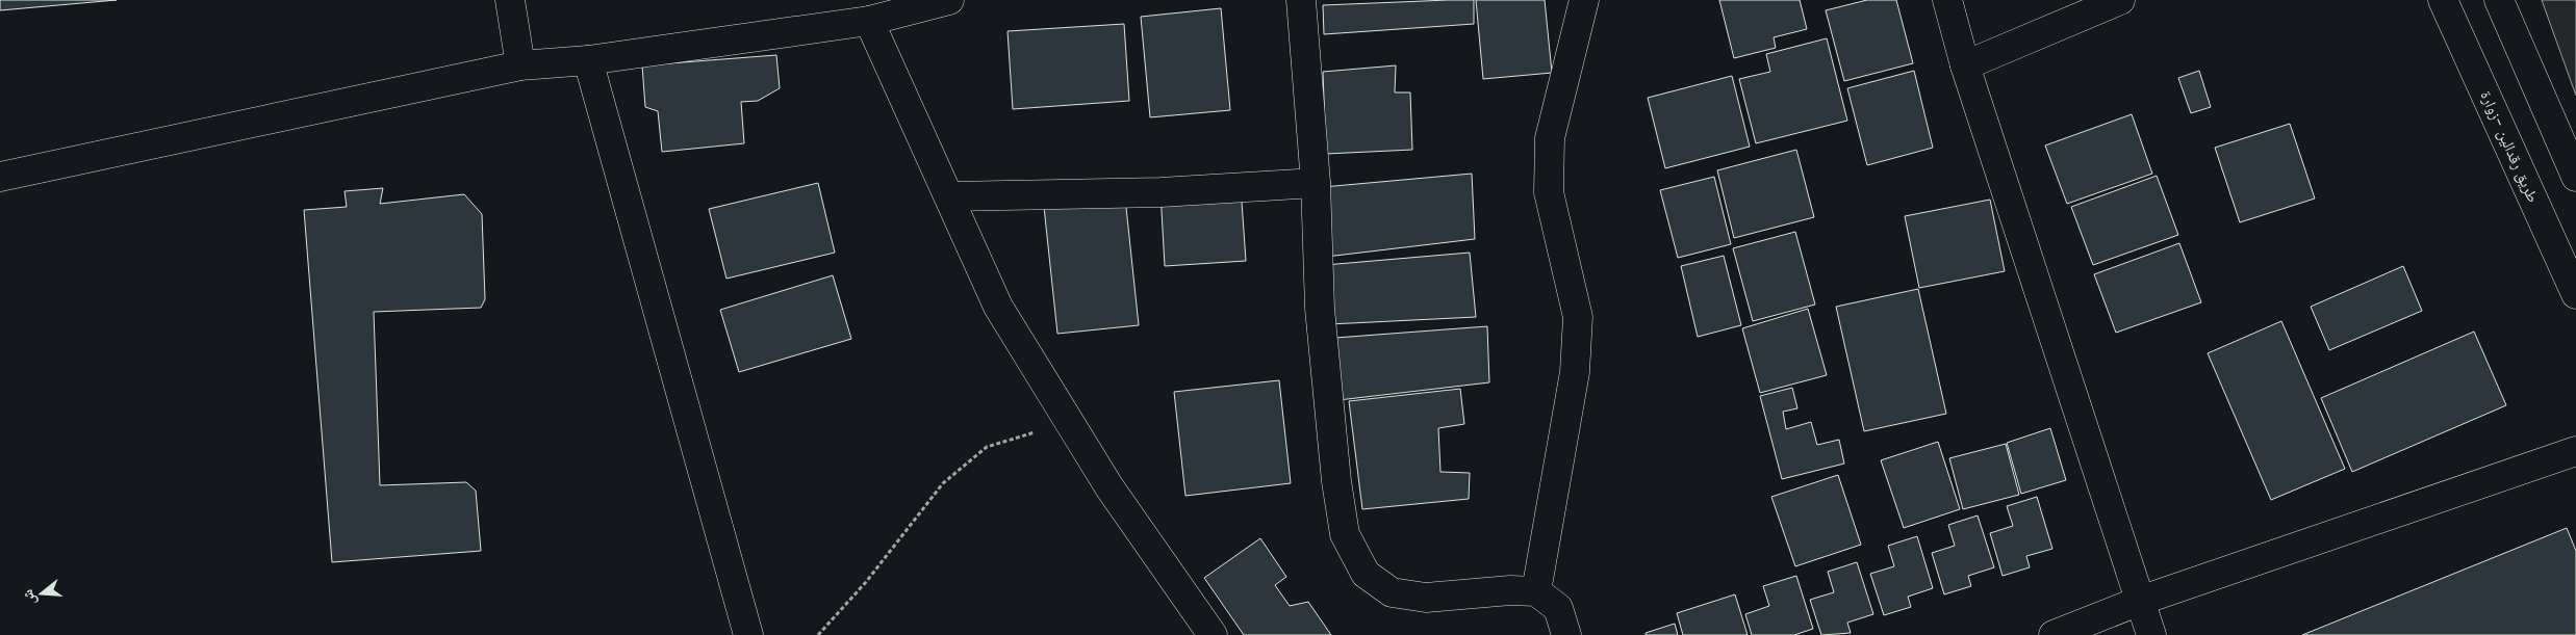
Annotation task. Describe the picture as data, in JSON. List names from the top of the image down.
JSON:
{
  "streets": {
    "street": ["طريق رقدالين -زوارة"]
  },
  "north": "left"
}
